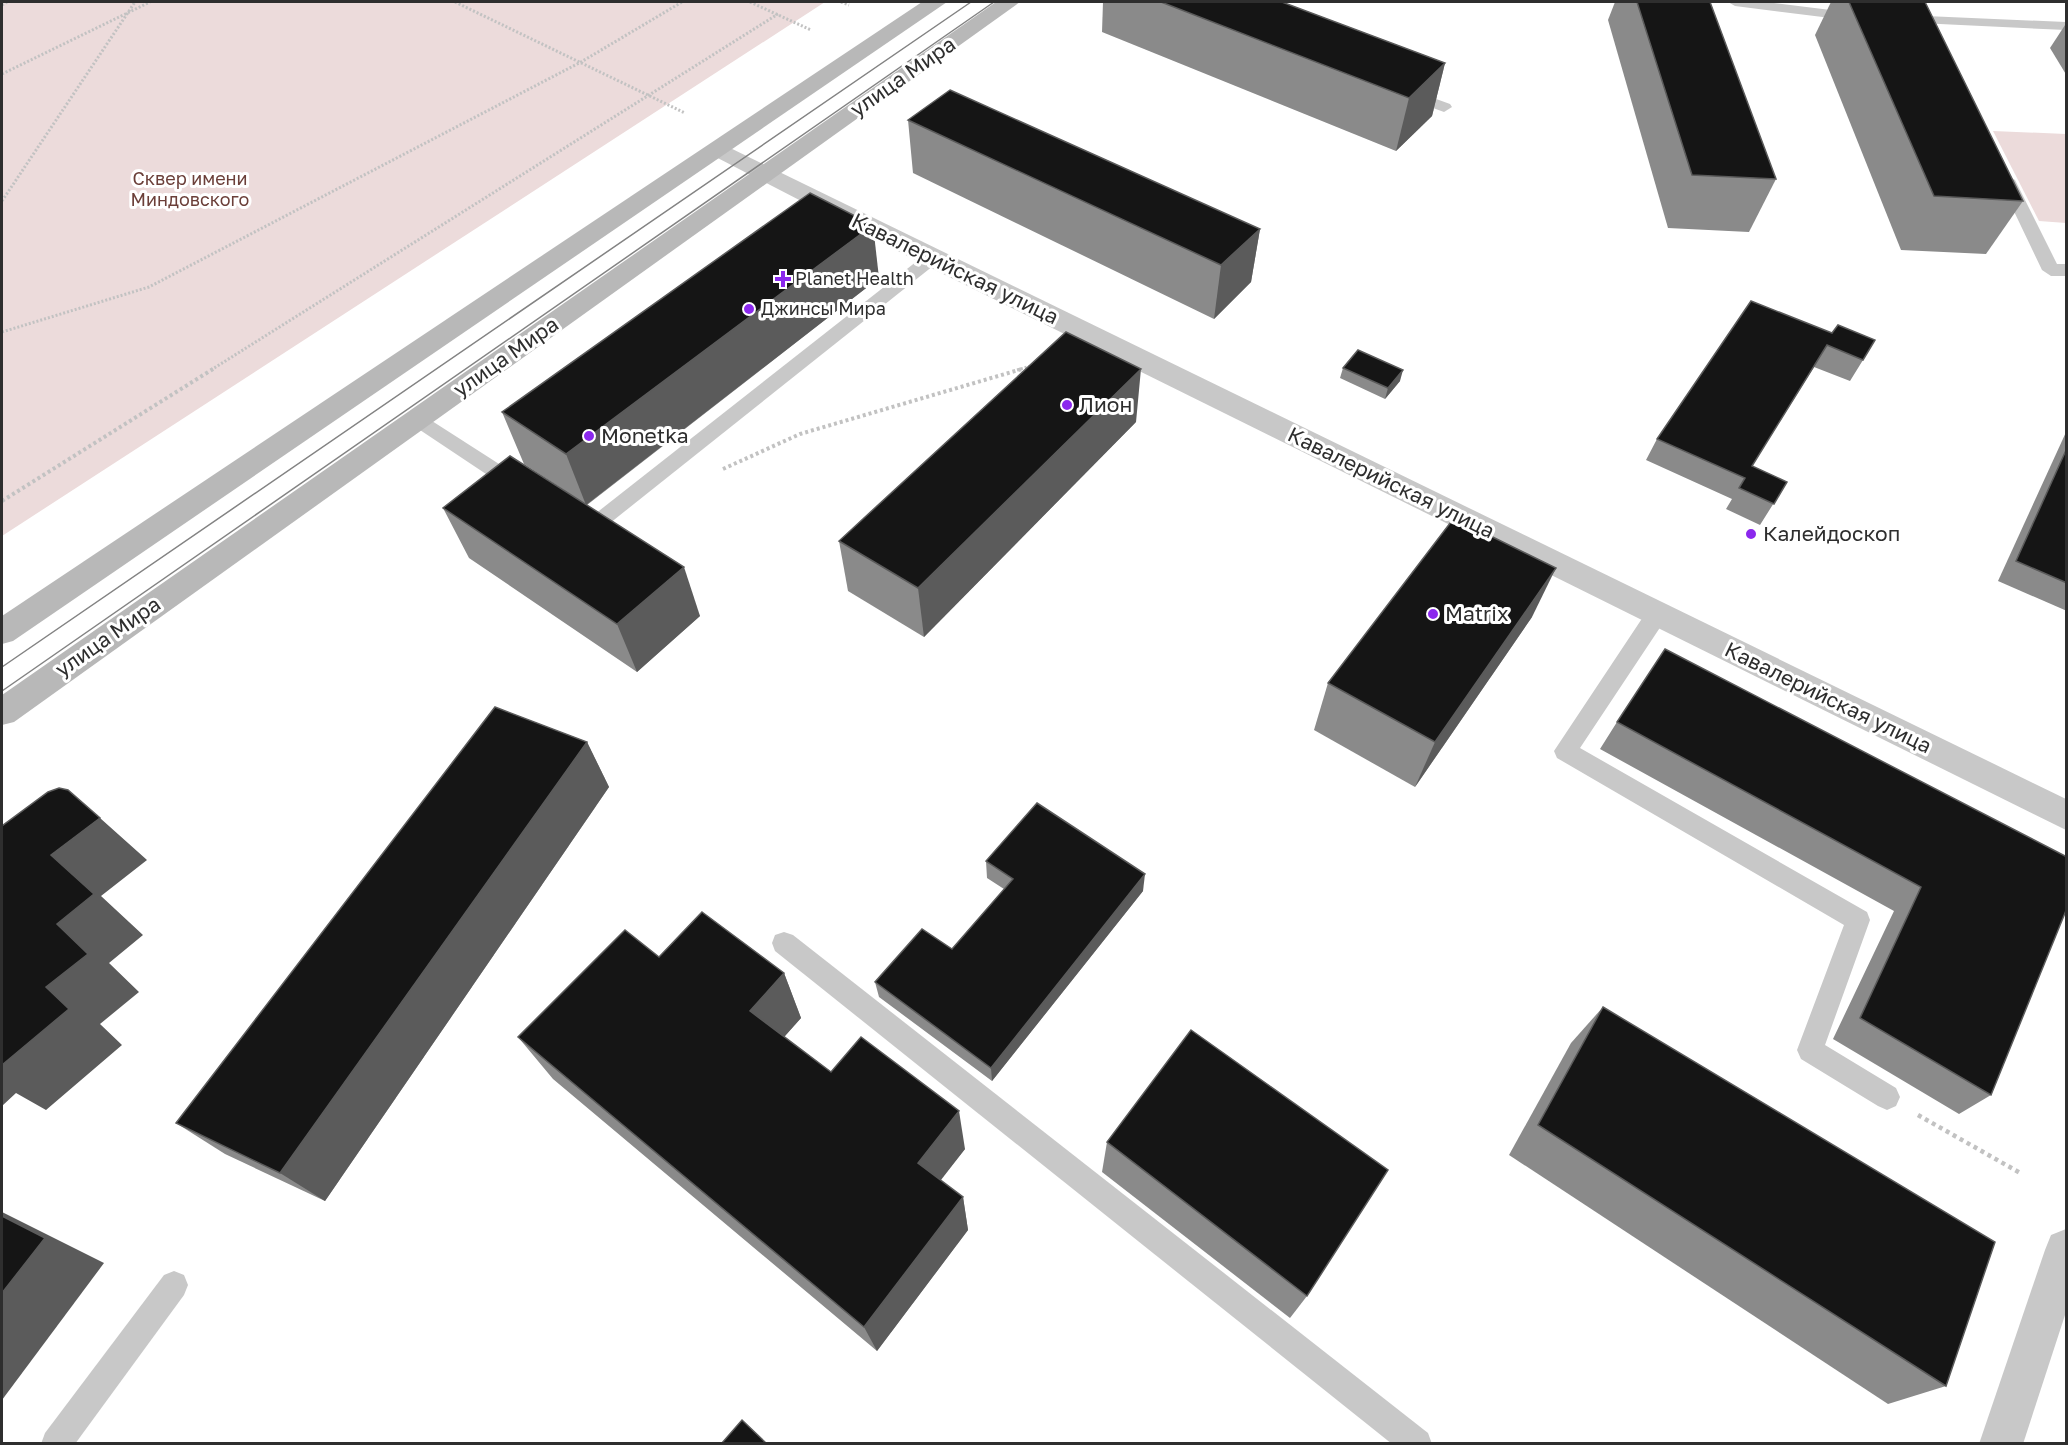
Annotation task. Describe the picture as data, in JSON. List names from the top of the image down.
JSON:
{
  "streets": {
    "main road": ["улица Мира"],
    "street": ["Кавалерийская улица"]
  },
  "crossings": [
    ["улица Мира", "Кавалерийская улица"]
  ],
  "parks": ["Сквер имени Миндовского"],
  "places": {
    "health": ["Planet Health"],
    "other": [
      "Джинсы Мира",
      "Лион",
      "Monetka",
      "Калейдоскоп",
      "Matrix"
    ]
  }
}
